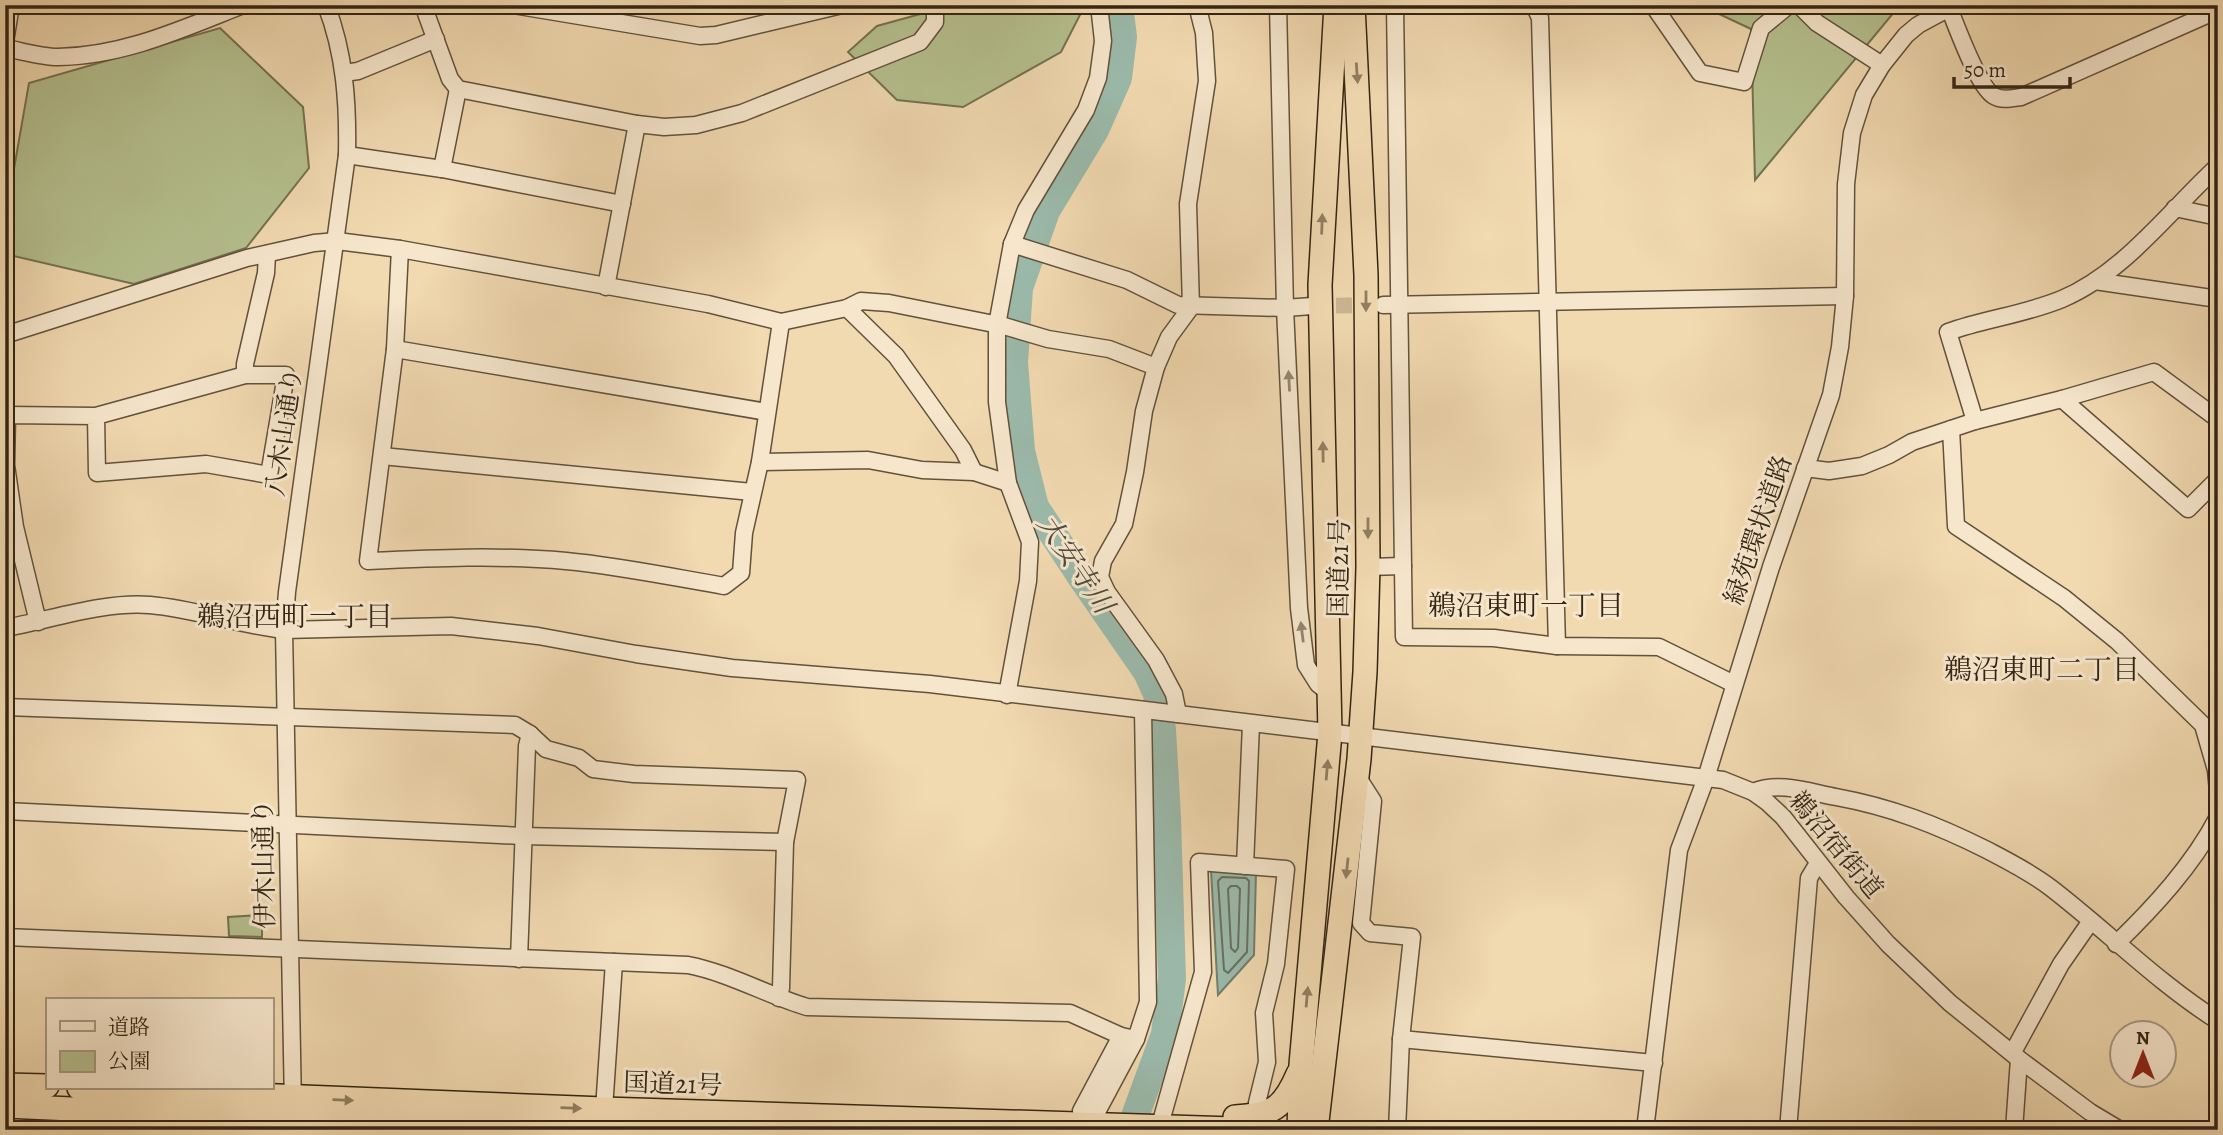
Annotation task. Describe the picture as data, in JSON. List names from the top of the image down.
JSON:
{
  "streets": {
    "highway": ["国道21号"],
    "street": [
      "八木山通り",
      "緑苑環状道路",
      "鵜沼宿街道",
      "伊木山通り"
    ]
  },
  "crossings": [
    ["八木山通り", "鵜沼宿街道"],
    ["八木山通り", "伊木山通り"],
    ["緑苑環状道路", "鵜沼宿街道"],
    ["国道21号", "鵜沼宿街道"],
    ["国道21号", "伊木山通り"],
    ["鵜沼宿街道", "伊木山通り"]
  ],
  "districts": ["鵜沼東町一丁目", "鵜沼西町一丁目", "鵜沼東町二丁目"],
  "water": ["大安寺川"],
  "legend": ["道路", "公園"],
  "scale_bar": "50 m",
  "north": "top"
}
